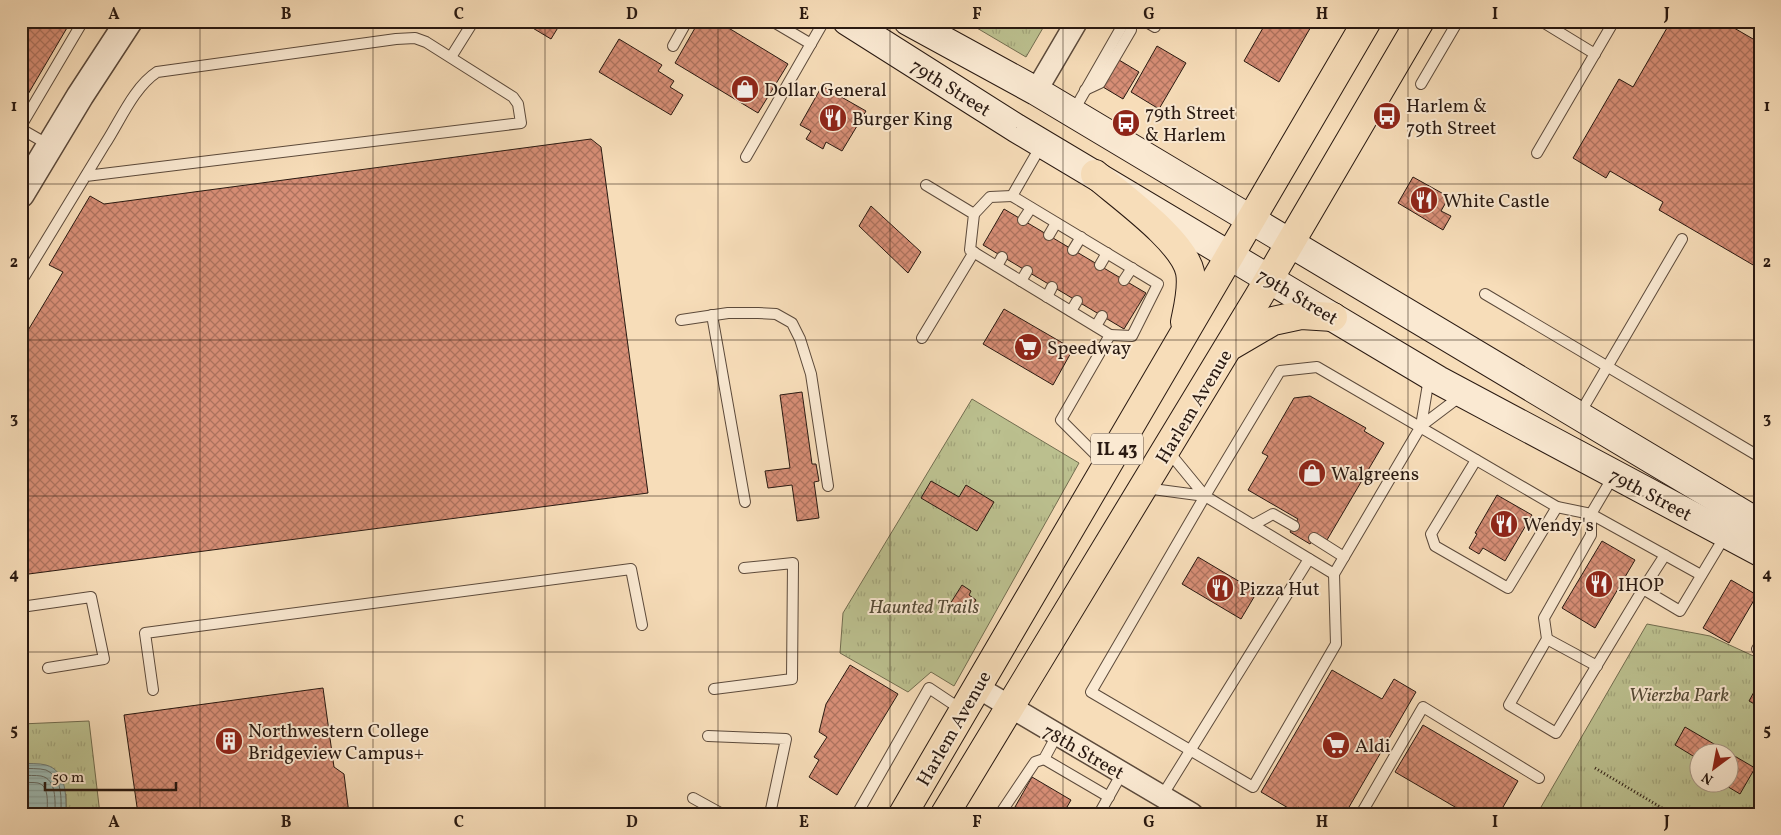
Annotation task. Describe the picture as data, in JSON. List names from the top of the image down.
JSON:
{
  "streets": {
    "main road": ["79th Street", "Harlem Avenue", "IL 43"],
    "street": ["78th Street"]
  },
  "crossings": [
    ["79th Street", "Harlem Avenue"],
    ["Harlem Avenue", "78th Street"]
  ],
  "parks": ["Haunted Trails", "Wierzba Park"],
  "places": {
    "shop": ["Dollar General", "Walgreens"],
    "bus stop": ["Harlem & 79th Street", "79th Street & Harlem"],
    "restaurant": [
      "Burger King",
      "White Castle",
      "Wendy's",
      "IHOP",
      "Pizza Hut"
    ],
    "supermarket": ["Speedway", "Aldi"],
    "building": ["Northwestern College Bridgeview Campus+"]
  },
  "scale_bar": "50 m",
  "north": "bottom left",
  "grid": {
    "columns": [
      "A",
      "B",
      "C",
      "D",
      "E",
      "F",
      "G",
      "H",
      "I",
      "J"
    ],
    "rows": [
      "1",
      "2",
      "3",
      "4",
      "5"
    ]
  }
}
